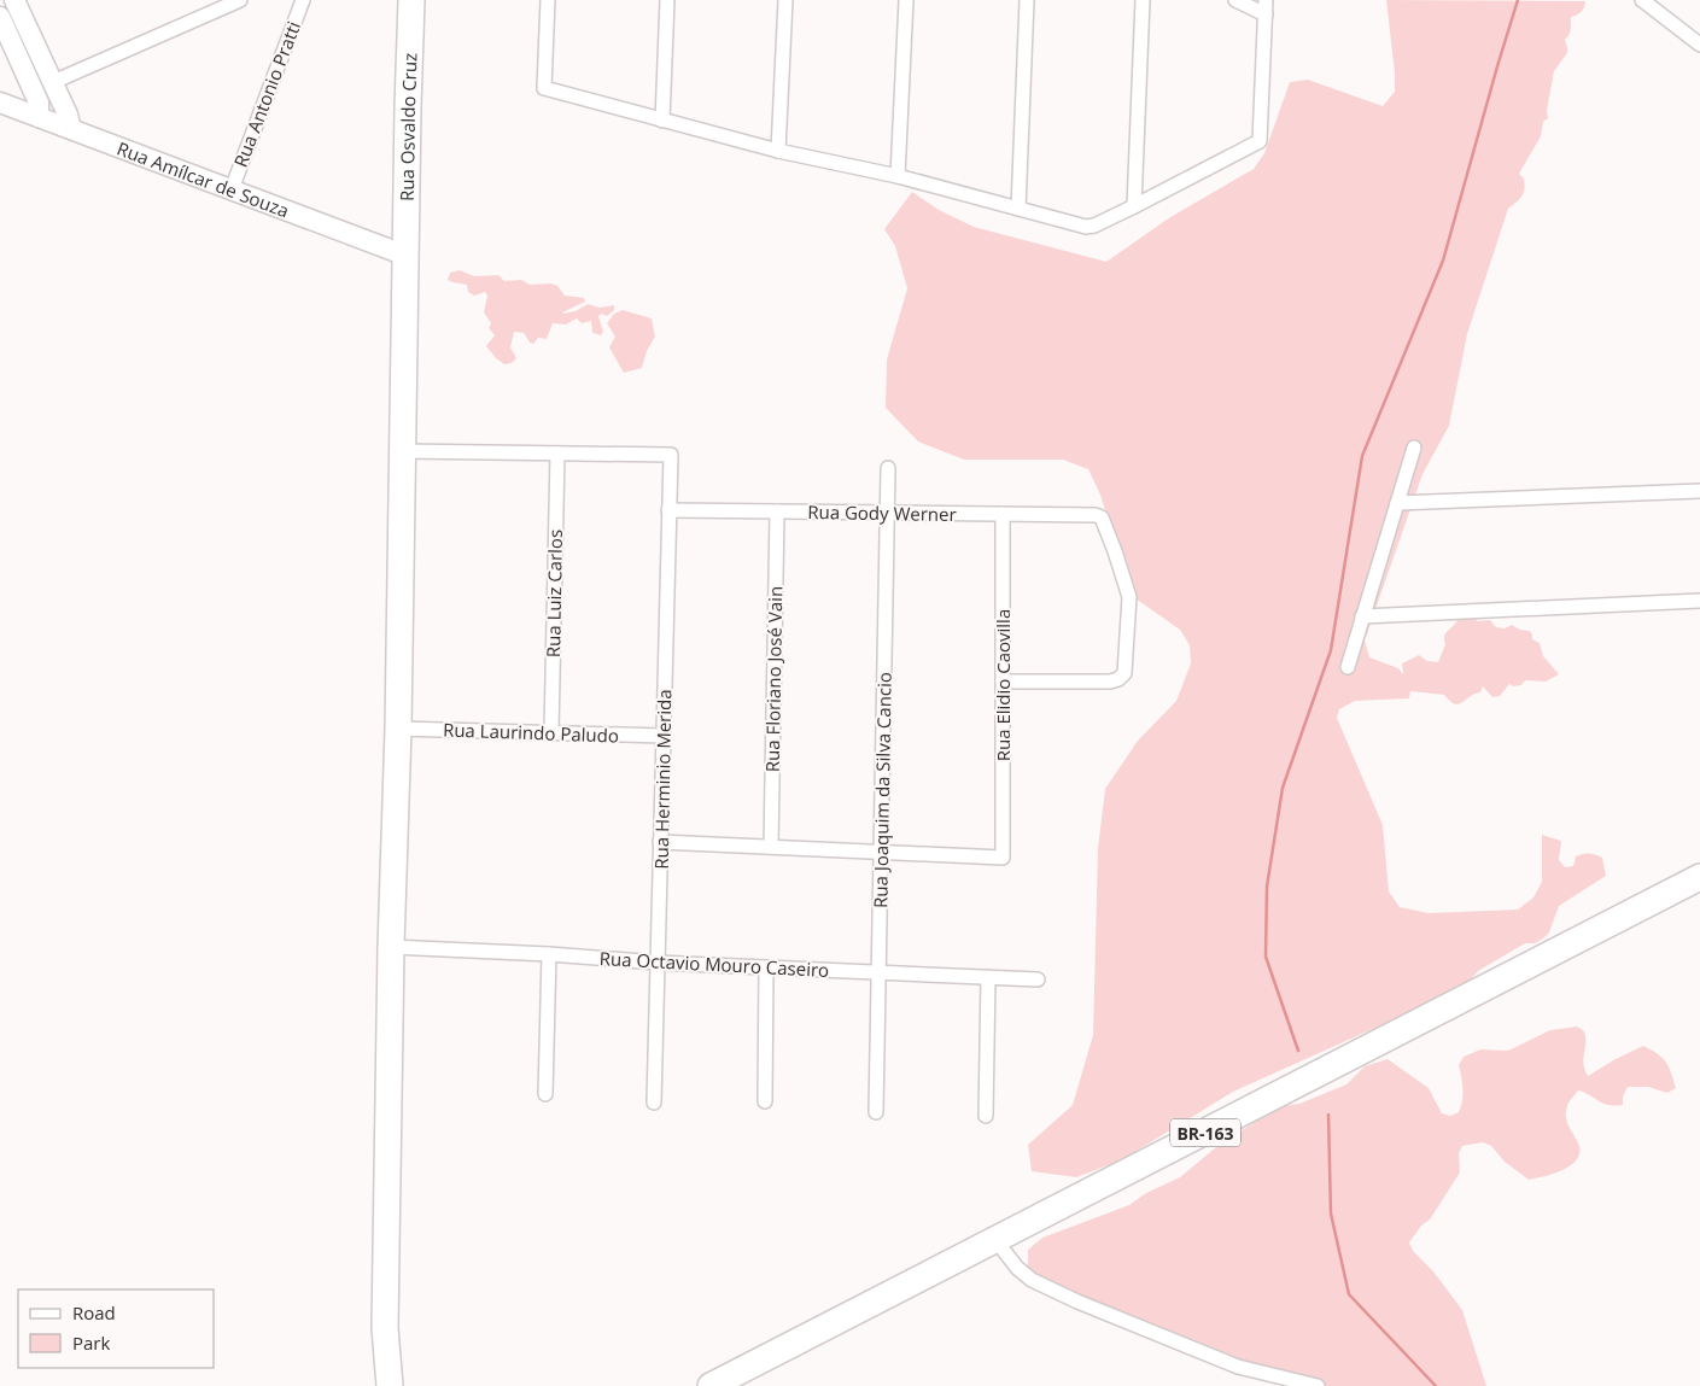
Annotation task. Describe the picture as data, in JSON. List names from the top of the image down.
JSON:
{
  "streets": {
    "highway": ["Rua Osvaldo Cruz", "BR-163"],
    "street": [
      "Rua Antonio Pratti",
      "Rua Amílcar de Souza",
      "Rua Gody Werner",
      "Rua Luiz Carlos",
      "Rua Floriano José Vain",
      "Rua Elidio Caovilla",
      "Rua Laurindo Paludo",
      "Rua Herminio Merida",
      "Rua Joaquim da Silva Cancio",
      "Rua Octavio Mouro Caseiro"
    ]
  },
  "crossings": [
    ["Rua Antonio Pratti", "Rua Amílcar de Souza"],
    ["Rua Osvaldo Cruz", "Rua Amílcar de Souza"],
    ["Rua Osvaldo Cruz", "Rua Laurindo Paludo"],
    ["Rua Osvaldo Cruz", "Rua Octavio Mouro Caseiro"],
    ["Rua Gody Werner", "Rua Floriano José Vain"],
    ["Rua Gody Werner", "Rua Elidio Caovilla"],
    ["Rua Gody Werner", "Rua Herminio Merida"],
    ["Rua Gody Werner", "Rua Joaquim da Silva Cancio"],
    ["Rua Luiz Carlos", "Rua Laurindo Paludo"],
    ["Rua Luiz Carlos", "Rua Herminio Merida"],
    ["Rua Elidio Caovilla", "Rua Joaquim da Silva Cancio"],
    ["Rua Laurindo Paludo", "Rua Herminio Merida"],
    ["Rua Herminio Merida", "Rua Octavio Mouro Caseiro"],
    ["Rua Joaquim da Silva Cancio", "Rua Octavio Mouro Caseiro"]
  ],
  "legend": ["Road", "Park"]
}
